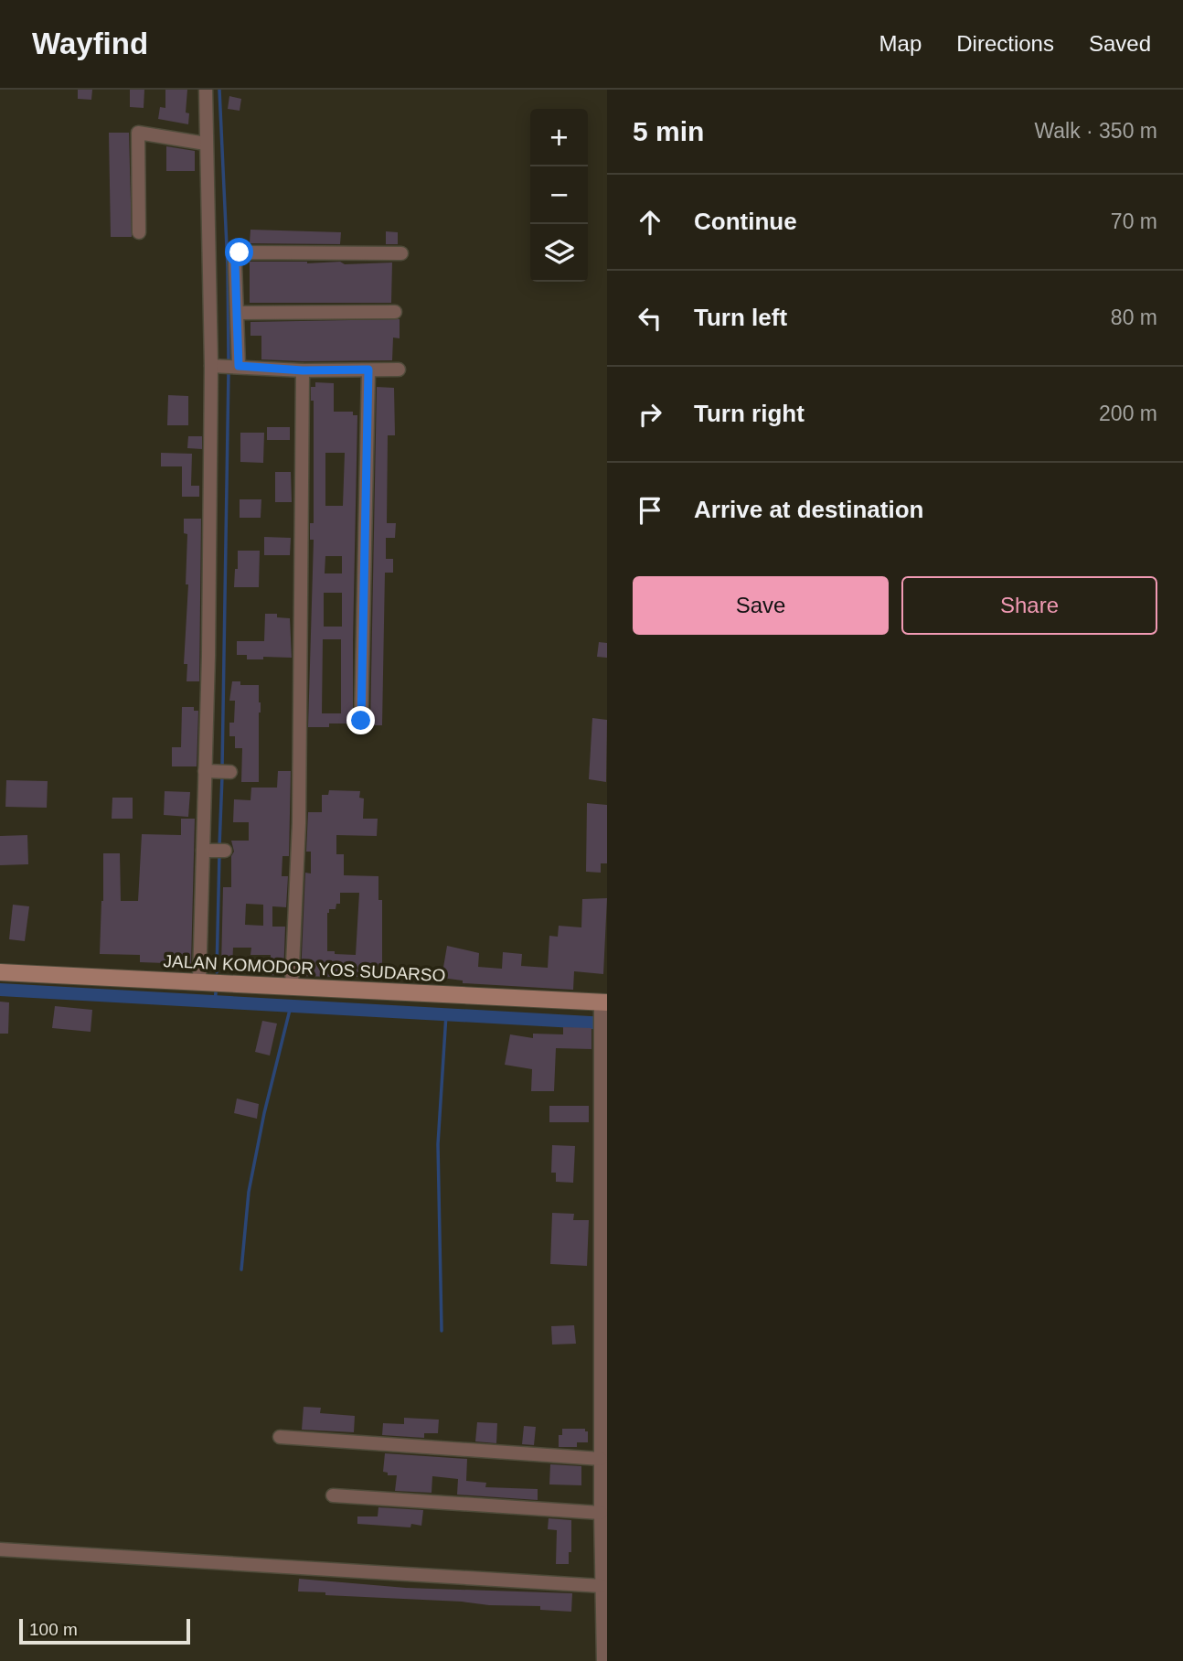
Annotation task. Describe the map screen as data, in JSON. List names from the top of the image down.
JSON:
{
  "streets": {
    "street": ["JALAN KOMODOR YOS SUDARSO"]
  },
  "scale_bar": "100 m",
  "page": {
    "header": "Wayfind",
    "nav": ["Map", "Directions", "Saved"],
    "heading": ["5 min", "Walk · 350 m"],
    "map_buttons": ["+", "−"],
    "list": [
      ["Continue", "70 m"],
      ["Turn left", "80 m"],
      ["Turn right", "200 m"],
      "Arrive at destination"
    ],
    "buttons": ["Save", "Share"],
    "scale": "100 m"
  }
}
